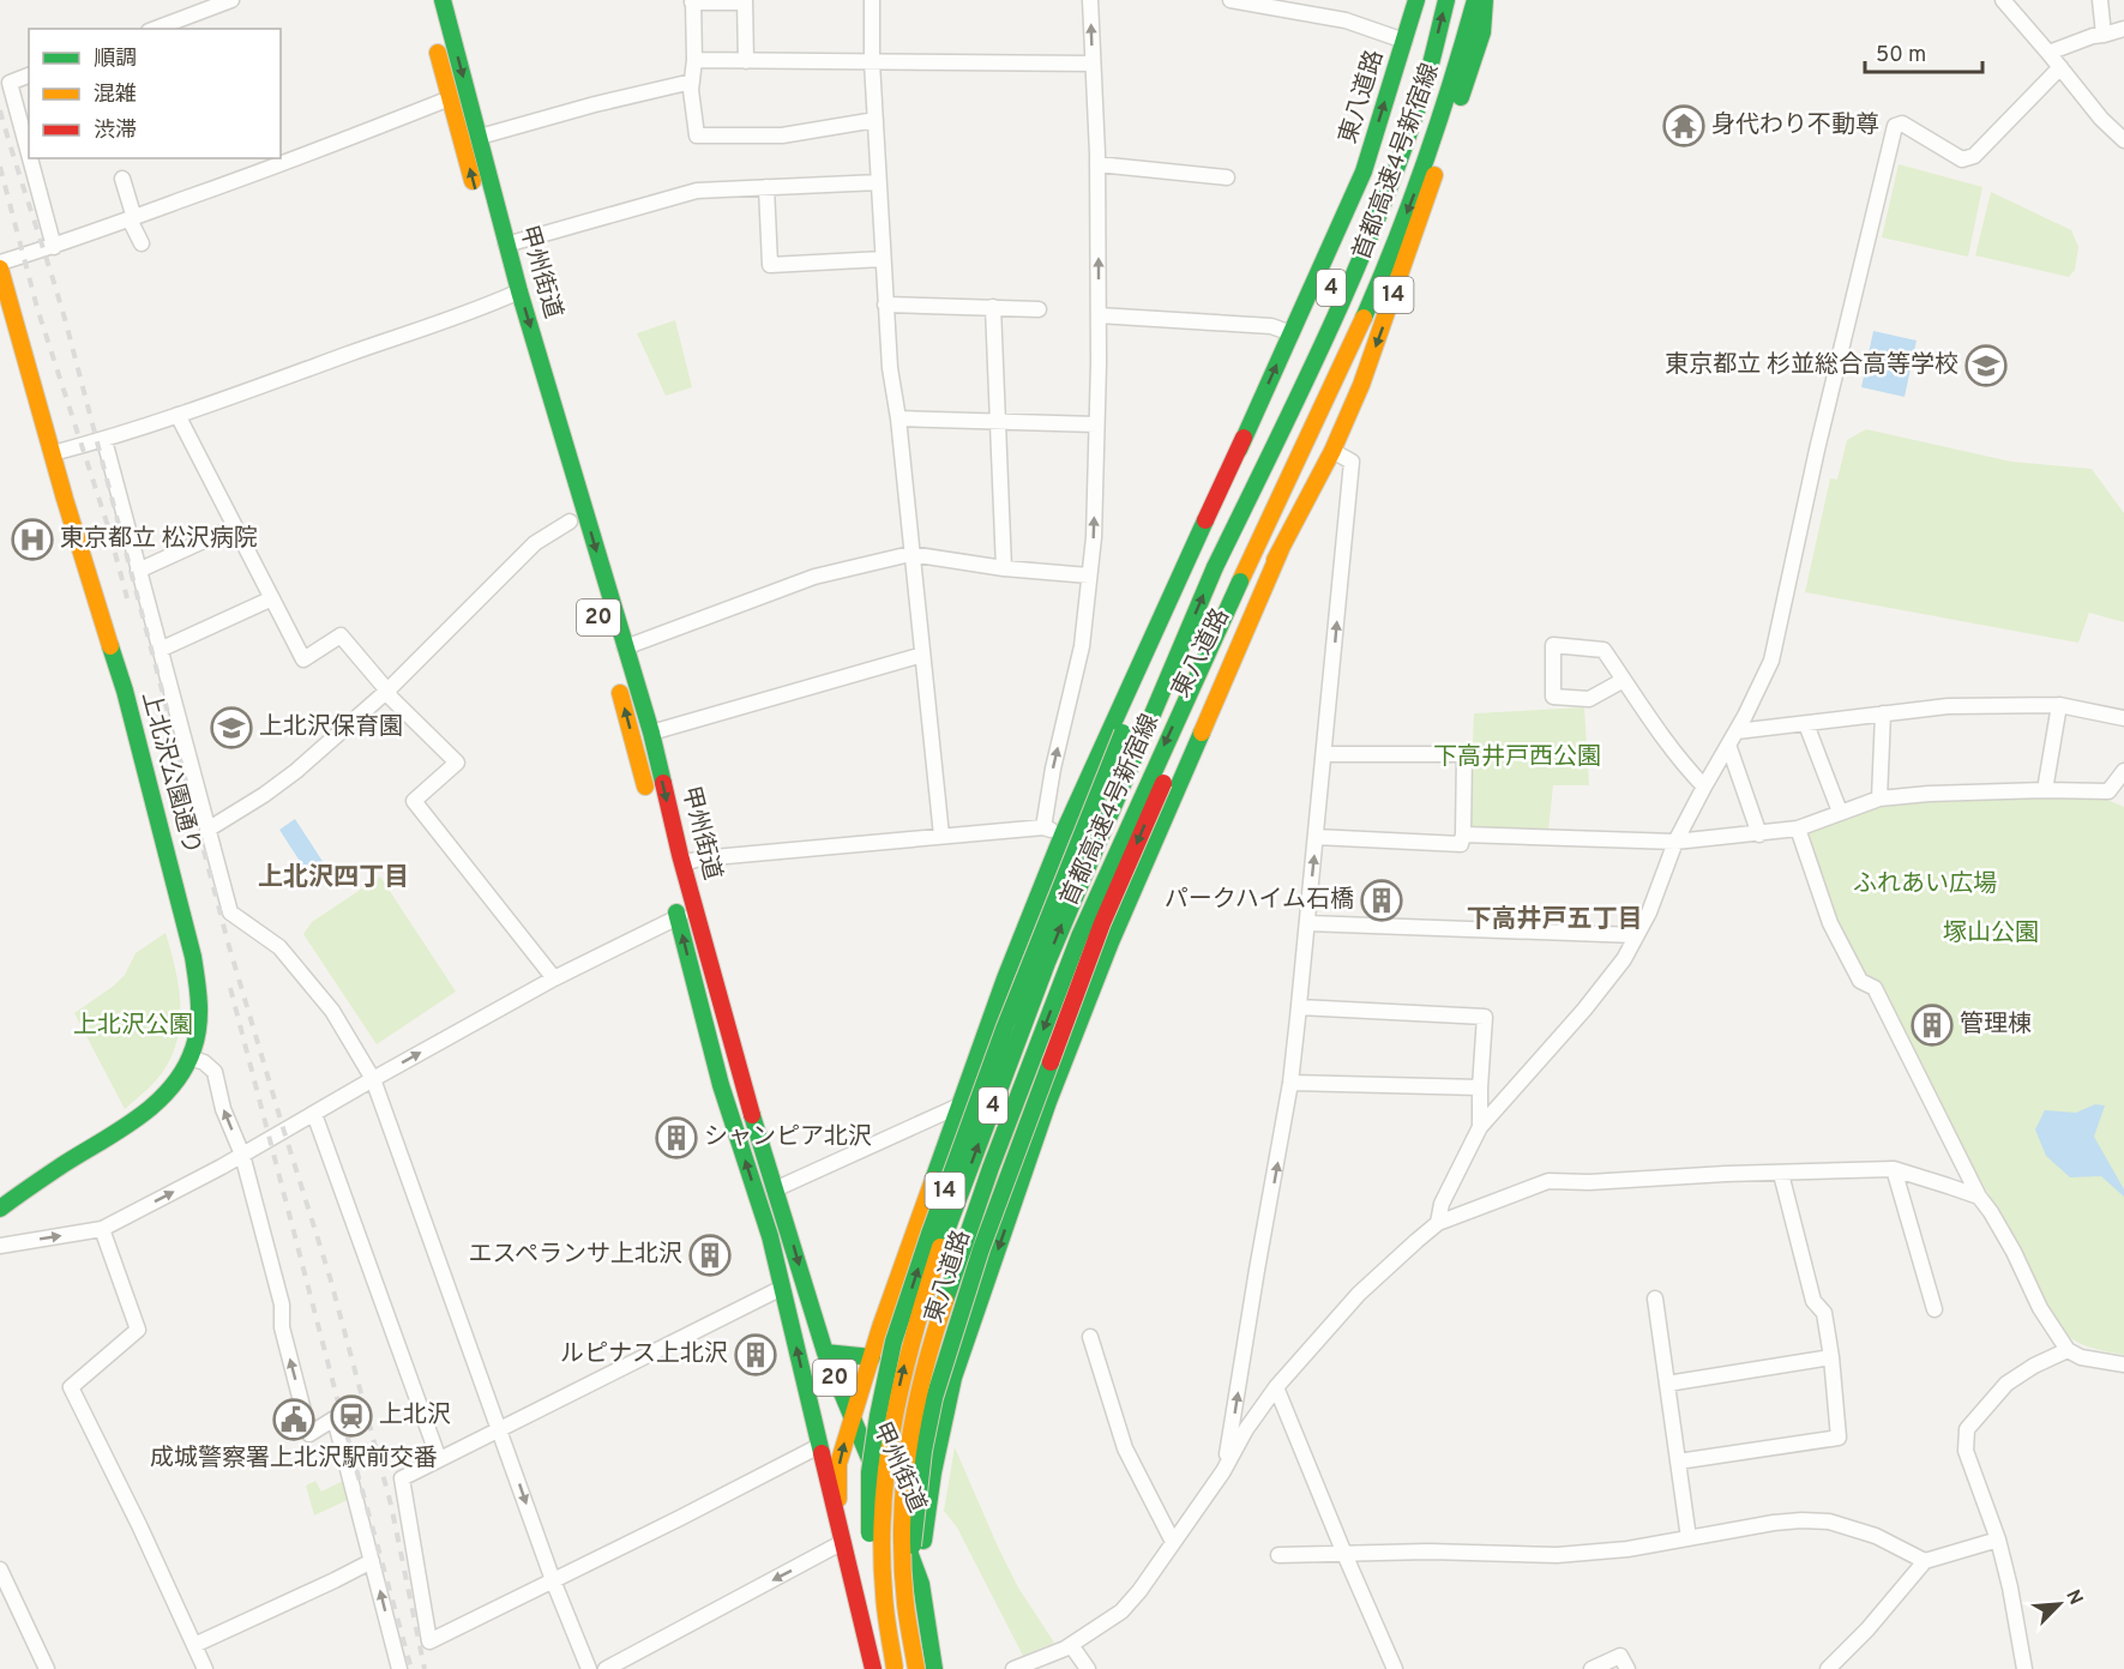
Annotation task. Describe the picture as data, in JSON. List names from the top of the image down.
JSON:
{
  "streets": {
    "main road": [
      "東八道路",
      "首都高速4号新宿線",
      "甲州街道",
      "4",
      "14",
      "20",
      "上北沢公園通り"
    ]
  },
  "crossings": [
    ["東八道路", "14"],
    ["甲州街道", "14"]
  ],
  "districts": ["上北沢四丁目", "下高井戸五丁目"],
  "parks": [
    "下高井戸西公園",
    "ふれあい広場",
    "塚山公園",
    "上北沢公園"
  ],
  "places": {
    "temple": ["身代わり不動尊"],
    "school or university": ["東京都立 杉並総合高等学校", "上北沢保育園"],
    "hospital": ["東京都立 松沢病院"],
    "building": [
      "パークハイム石橋",
      "管理棟",
      "シャンピア北沢",
      "エスペランサ上北沢",
      "ルピナス上北沢"
    ],
    "station": ["上北沢"],
    "public building": ["成城警察署上北沢駅前交番"]
  },
  "legend": ["順調", "混雑", "渋滞"],
  "scale_bar": "50 m",
  "north": "top right"
}
